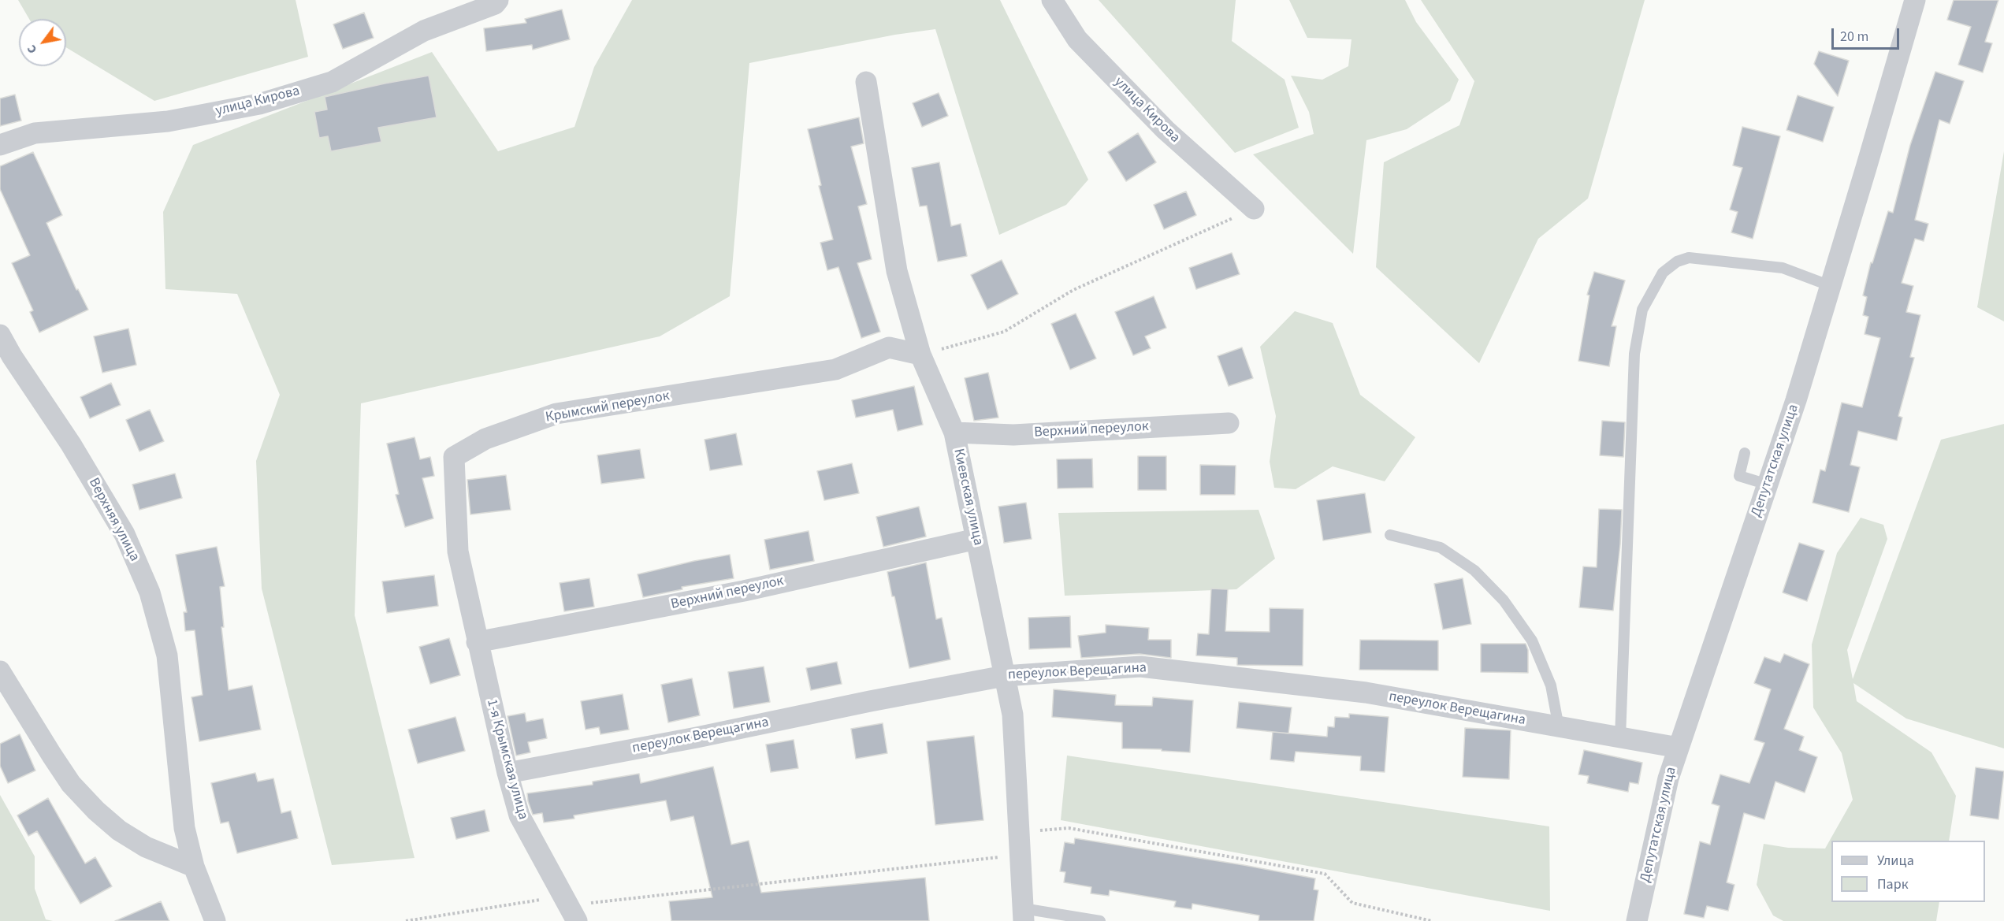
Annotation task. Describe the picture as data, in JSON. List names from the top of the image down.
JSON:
{
  "streets": {
    "street": [
      "улица Кирова",
      "Крымский переулок",
      "Верхний переулок",
      "Депутатская улица",
      "Киевская улица",
      "Верхняя улица",
      "переулок Верещагина",
      "1-я Крымская улица"
    ]
  },
  "crossings": [
    ["Крымский переулок", "Верхний переулок"],
    ["Крымский переулок", "Киевская улица"],
    ["Крымский переулок", "1-я Крымская улица"],
    ["Верхний переулок", "Киевская улица"],
    ["Верхний переулок", "1-я Крымская улица"],
    ["Депутатская улица", "переулок Верещагина"],
    ["Киевская улица", "переулок Верещагина"],
    ["переулок Верещагина", "1-я Крымская улица"]
  ],
  "legend": ["Улица", "Парк"],
  "scale_bar": "20 m",
  "north": "bottom left"
}
